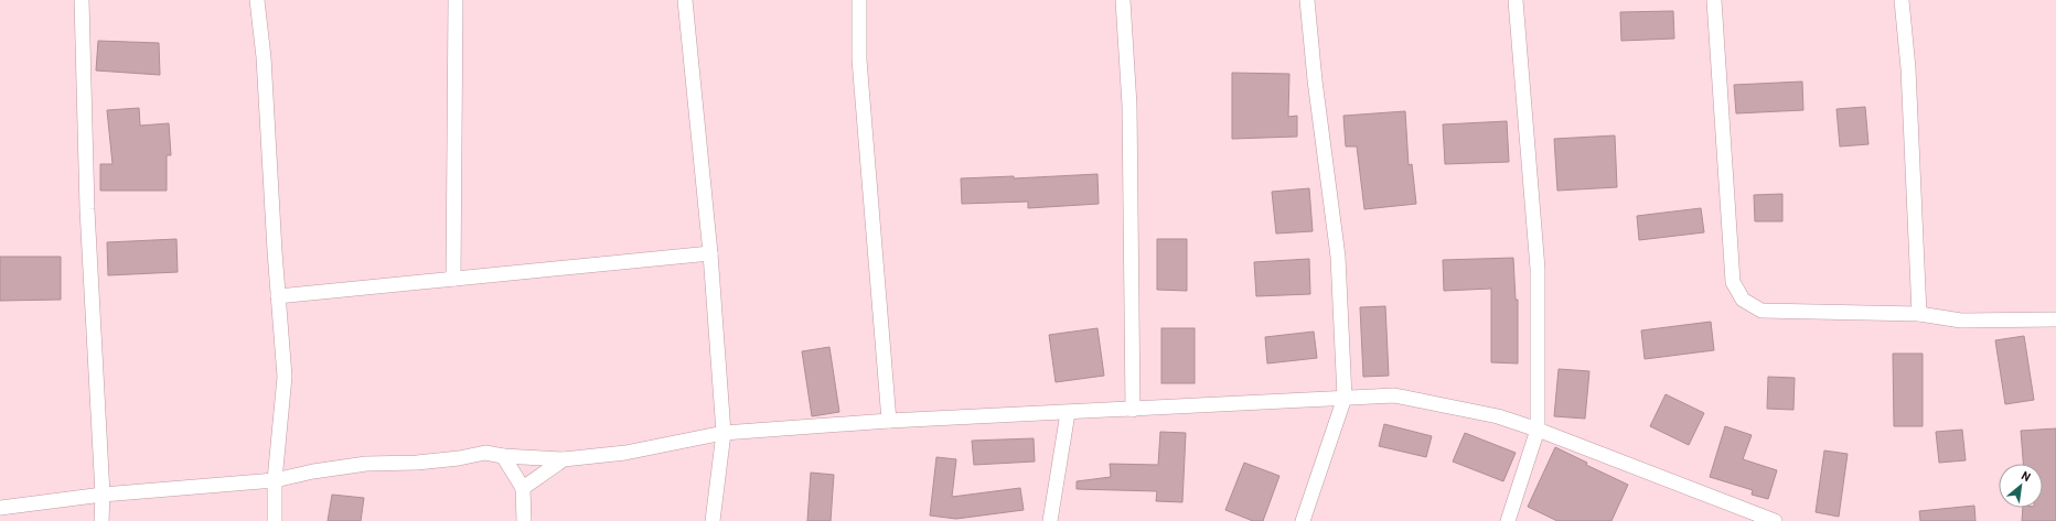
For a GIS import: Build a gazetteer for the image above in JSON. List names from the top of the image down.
{
  "north": "top right"
}
